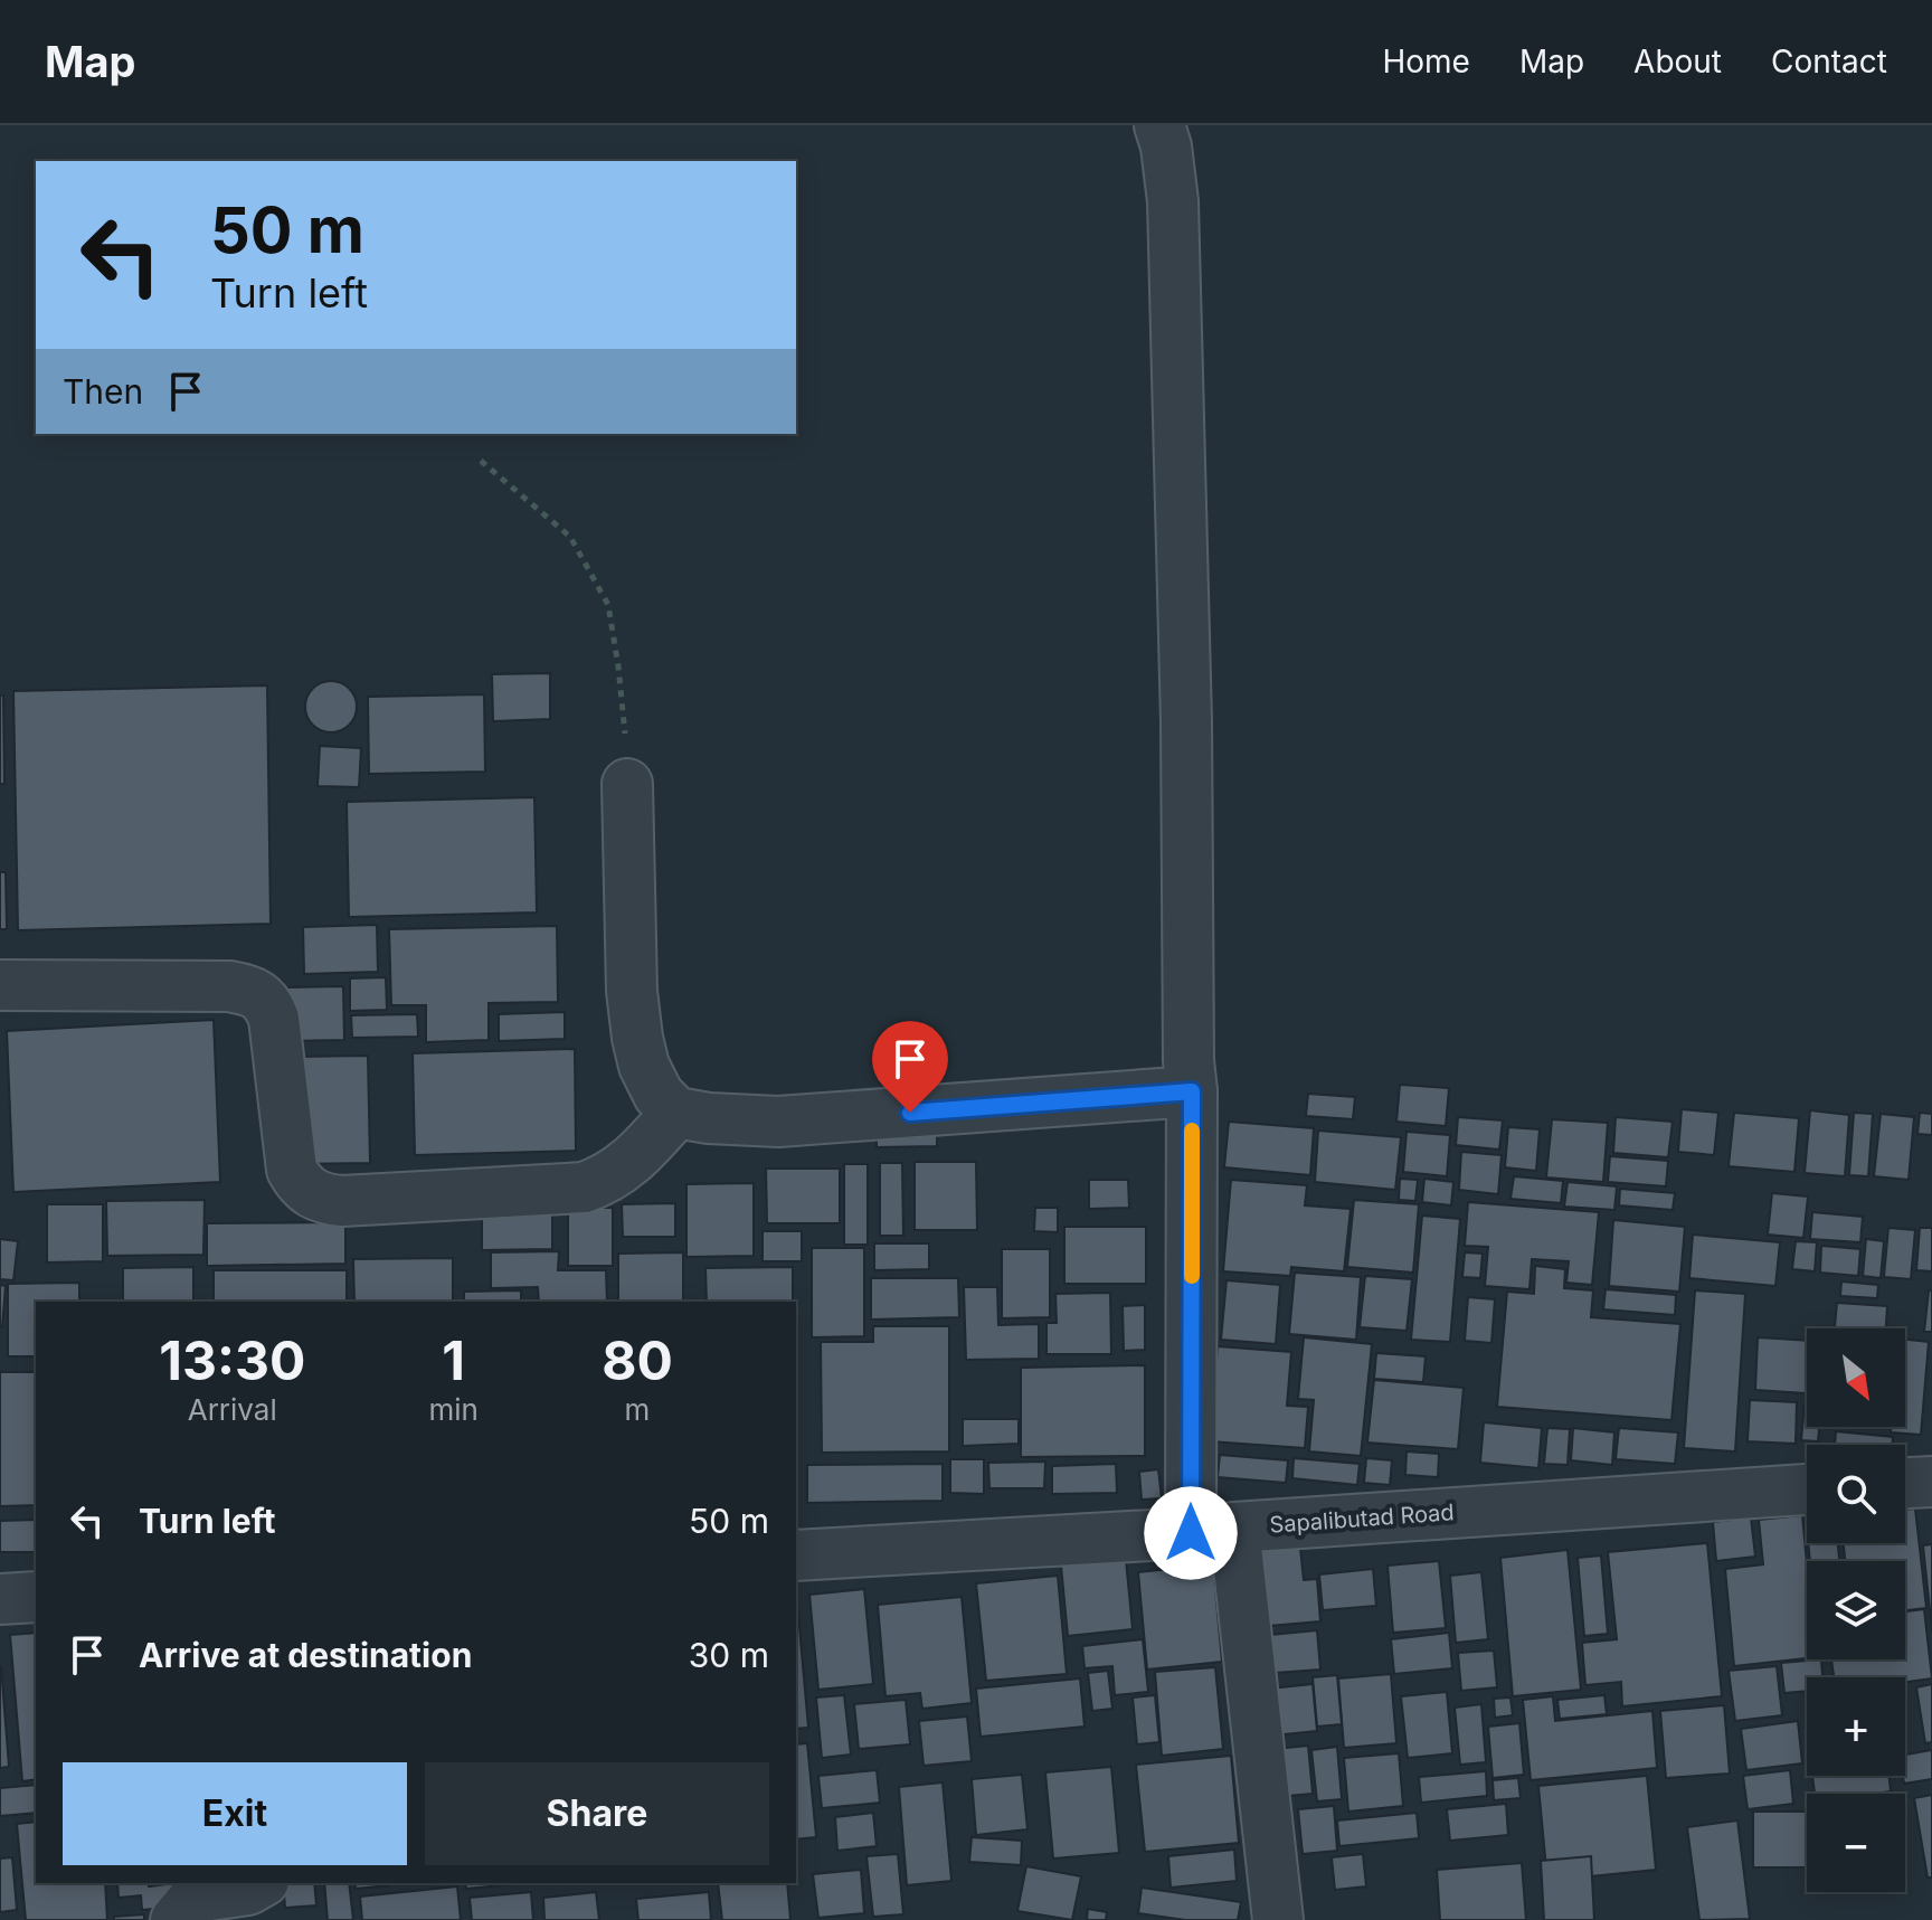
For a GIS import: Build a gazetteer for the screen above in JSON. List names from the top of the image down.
{
  "streets": {
    "street": ["Sapalibutad Road"]
  },
  "north": "bottom right",
  "page": {
    "header": "Map",
    "nav": [
      "Home",
      "Map",
      "About",
      "Contact"
    ],
    "turn": ["50 m", "Turn left"],
    "then": "Then",
    "eta": [
      "13:30",
      "Arrival",
      "1",
      "min",
      "80",
      "m"
    ],
    "map_buttons": ["+", "−"],
    "list": [
      {
        "name": "Turn left",
        "value": "50 m"
      },
      {
        "name": "Arrive at destination",
        "value": "30 m"
      }
    ],
    "buttons": ["Exit", "Share"]
  }
}
